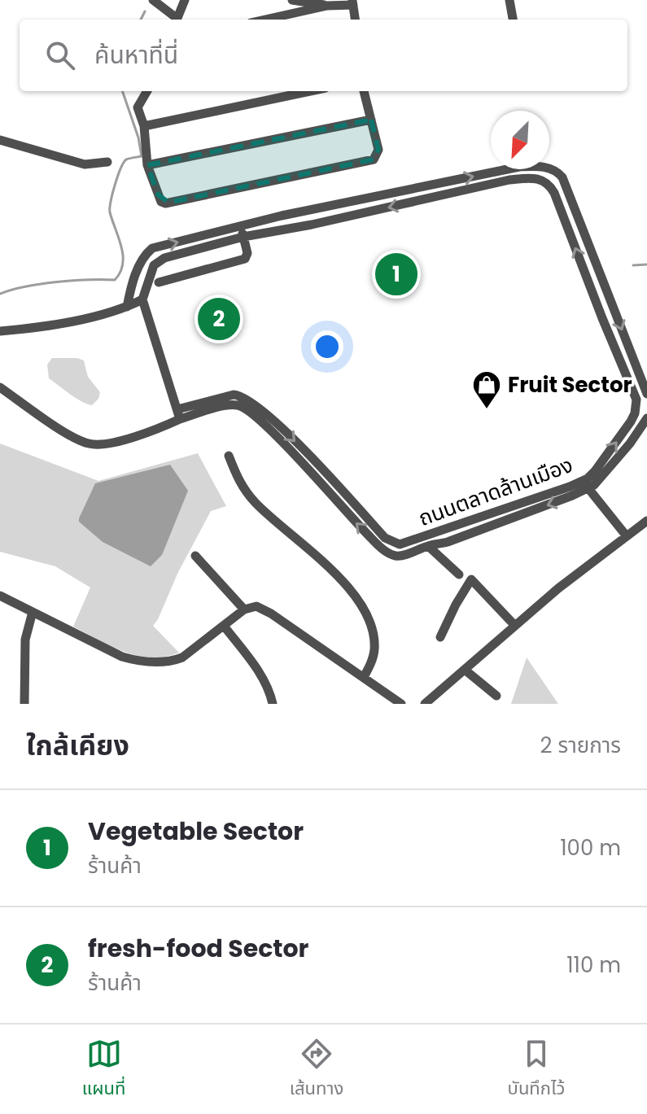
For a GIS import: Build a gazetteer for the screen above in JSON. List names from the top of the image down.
{
  "streets": {
    "street": ["ถนนตลาดล้านเมือง"]
  },
  "places": {
    "shop": ["Fruit Sector"]
  },
  "north": "bottom left",
  "page": {
    "search": "ค้นหาที่นี่",
    "pins": ["1", "2"],
    "heading": ["ใกล้เคียง", "2 รายการ"],
    "list": [
      {
        "mark": "1",
        "name": "Vegetable Sector",
        "note": "ร้านค้า",
        "value": "100 m"
      },
      {
        "mark": "2",
        "name": "fresh-food Sector",
        "note": "ร้านค้า",
        "value": "110 m"
      }
    ],
    "nav": ["แผนที่", "เส้นทาง", "บันทึกไว้"]
  }
}
